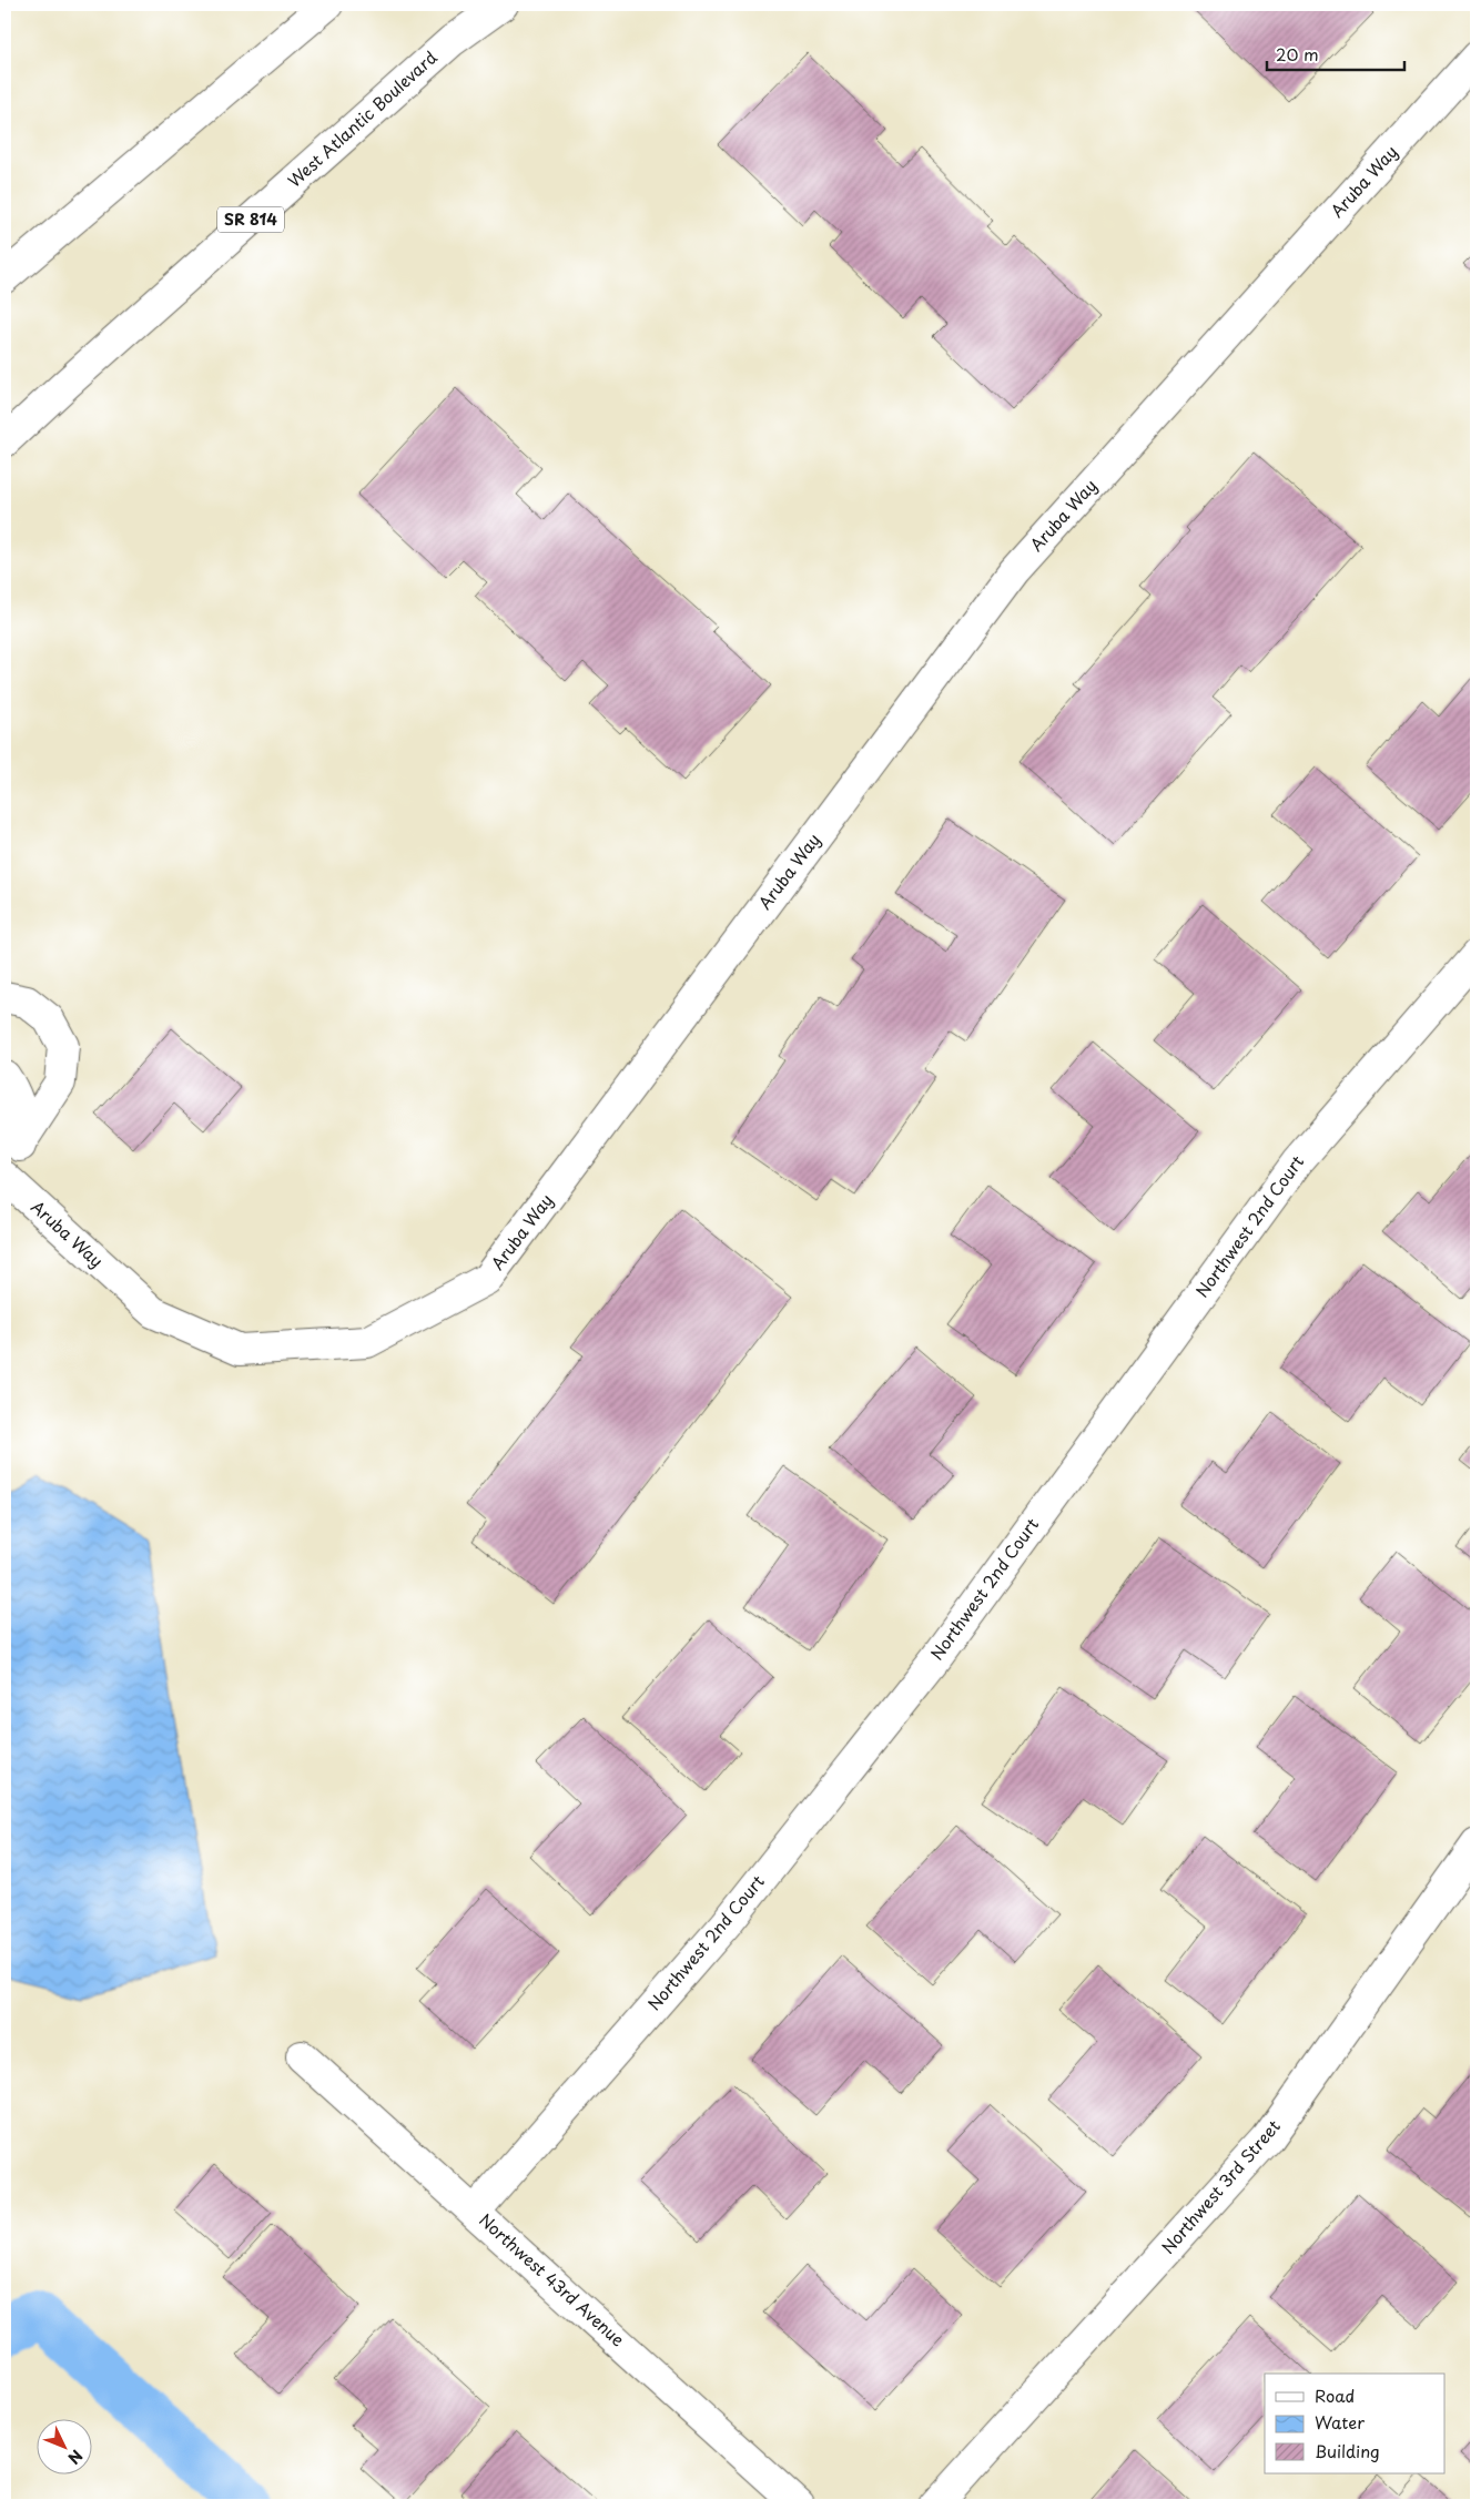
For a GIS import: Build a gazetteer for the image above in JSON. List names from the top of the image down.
{
  "streets": {
    "street": [
      "West Atlantic Boulevard",
      "Aruba Way",
      "SR 814",
      "Northwest 2nd Court",
      "Northwest 3rd Street",
      "Northwest 43rd Avenue"
    ]
  },
  "crossings": [
    ["Northwest 2nd Court", "Northwest 43rd Avenue"]
  ],
  "legend": ["Road", "Water", "Building"],
  "scale_bar": "20 m",
  "north": "bottom right"
}
